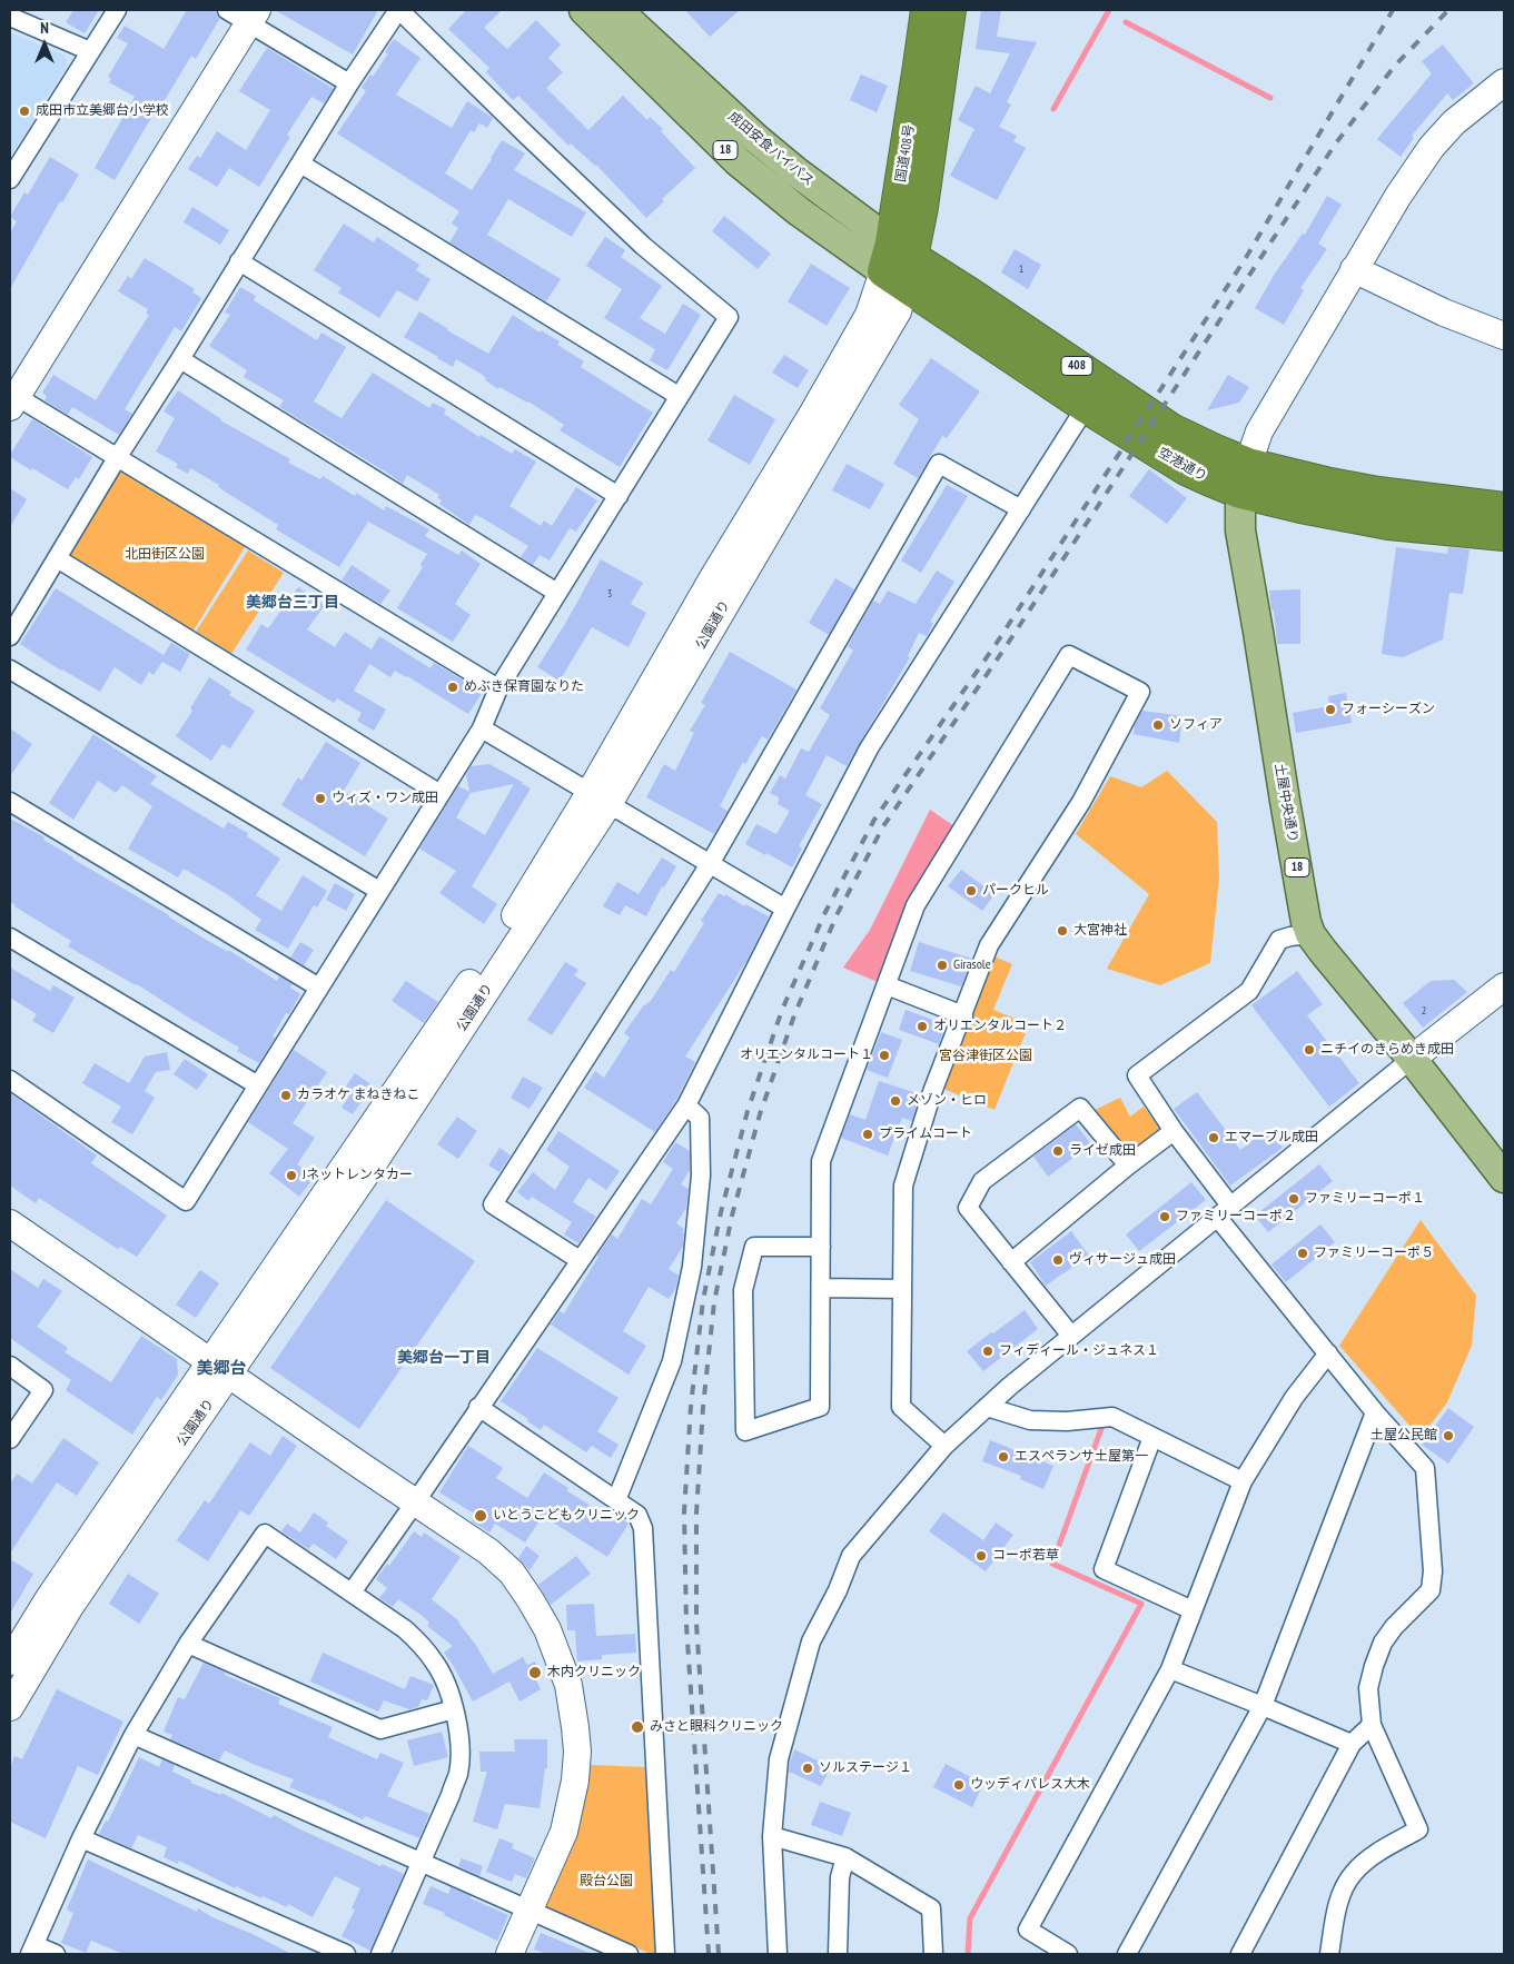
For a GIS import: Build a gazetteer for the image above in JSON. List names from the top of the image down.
{
  "streets": {
    "highway": ["国道408号", "408", "空港通り"],
    "main road": ["成田安食バイパス", "18", "土屋中央通り"],
    "street": ["公園通り"]
  },
  "crossings": [
    ["成田安食バイパス", "国道408号"],
    ["成田安食バイパス", "空港通り"],
    ["成田安食バイパス", "公園通り"],
    ["国道408号", "空港通り"],
    ["国道408号", "公園通り"],
    ["空港通り", "公園通り"],
    ["空港通り", "土屋中央通り"]
  ],
  "districts": ["美郷台三丁目", "美郷台一丁目", "美郷台"],
  "parks": ["北田街区公園", "宮谷津街区公園", "殿台公園"],
  "places": [
    "成田市立美郷台小学校",
    "めぶき保育園なりた",
    "フォーシーズン",
    "ソフィア",
    "ウィズ・ワン成田",
    "パークヒル",
    "大宮神社",
    "Girasole",
    "オリエンタルコート２",
    "ニチイのきらめき成田",
    "オリエンタルコート１",
    "カラオケ まねきねこ",
    "メゾン・ヒロ",
    "プライムコート",
    "エマーブル成田",
    "ライゼ成田",
    "Jネットレンタカー",
    "ファミリーコーポ１",
    "ファミリーコーポ２",
    "ファミリーコーポ５",
    "ヴィサージュ成田",
    "フィディール・ジュネス１",
    "土屋公民館",
    "エスペランサ土屋第一",
    "いとうこどもクリニック",
    "コーポ若草",
    "木内クリニック",
    "みさと眼科クリニック",
    "ソルステージ１",
    "ウッディパレス大木"
  ],
  "house_numbers": ["1", "3", "2"],
  "north": "top"
}
